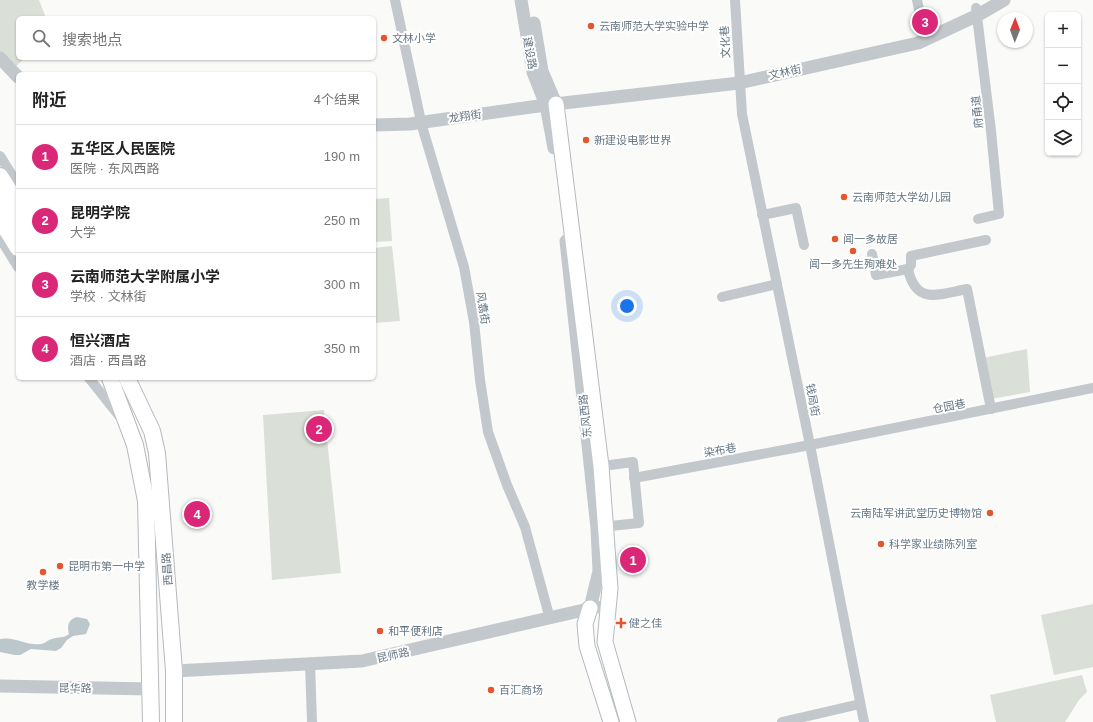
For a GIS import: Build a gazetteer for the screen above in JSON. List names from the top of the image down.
{
  "streets": {
    "main road": ["东风西路", "西昌路"],
    "street": [
      "文化巷",
      "建设路",
      "文林街",
      "府甬道",
      "龙翔街",
      "风翥街",
      "钱局街",
      "仓园巷",
      "染布巷",
      "昆师路",
      "昆华路"
    ]
  },
  "crossings": [
    ["文化巷", "文林街"],
    ["文化巷", "钱局街"],
    ["建设路", "文林街"],
    ["建设路", "龙翔街"],
    ["建设路", "东风西路"],
    ["文林街", "府甬道"],
    ["文林街", "龙翔街"],
    ["文林街", "钱局街"],
    ["文林街", "东风西路"],
    ["龙翔街", "风翥街"],
    ["龙翔街", "东风西路"],
    ["风翥街", "昆师路"],
    ["钱局街", "仓园巷"],
    ["钱局街", "染布巷"],
    ["仓园巷", "染布巷"],
    ["东风西路", "昆师路"],
    ["西昌路", "昆师路"],
    ["西昌路", "昆华路"]
  ],
  "places": {
    "other": [
      "云南师范大学实验中学",
      "文林小学",
      "新建设电影世界",
      "云南师范大学幼儿园",
      "闻一多故居",
      "闻一多先生殉难处",
      "云南陆军讲武堂历史博物馆",
      "科学家业绩陈列室",
      "昆明市第一中学",
      "教学楼",
      "和平便利店",
      "百汇商场"
    ],
    "health": ["健之佳"]
  },
  "north": "top",
  "page": {
    "pins": [
      "3",
      "2",
      "4",
      "1"
    ],
    "map_buttons": ["+", "−"],
    "search": "搜索地点",
    "heading": ["附近", "4个结果"],
    "list": [
      {
        "mark": "1",
        "name": "五华区人民医院",
        "note": "医院 · 东风西路",
        "value": "190 m"
      },
      {
        "mark": "2",
        "name": "昆明学院",
        "note": "大学",
        "value": "250 m"
      },
      {
        "mark": "3",
        "name": "云南师范大学附属小学",
        "note": "学校 · 文林街",
        "value": "300 m"
      },
      {
        "mark": "4",
        "name": "恒兴酒店",
        "note": "酒店 · 西昌路",
        "value": "350 m"
      }
    ]
  }
}
